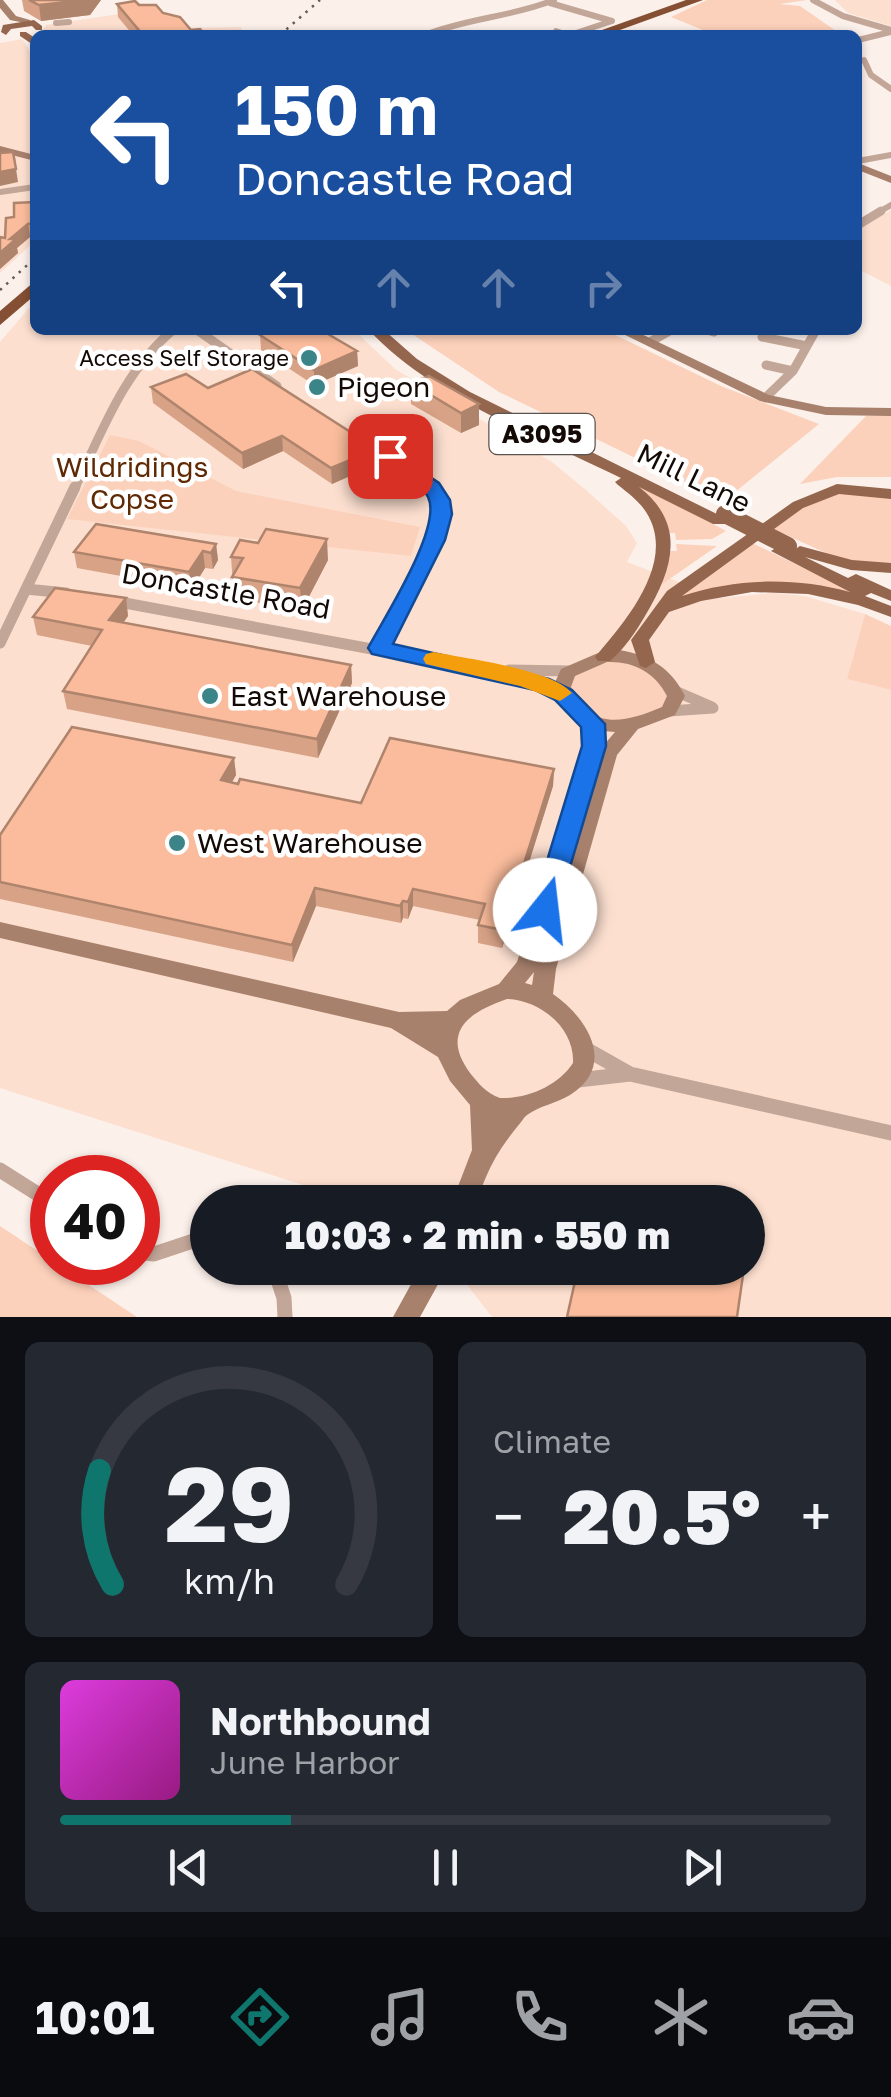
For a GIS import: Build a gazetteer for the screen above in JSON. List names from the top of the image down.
{
  "streets": {
    "main road": ["A3095", "Mill Lane"],
    "street": ["Doncastle Road"]
  },
  "crossings": [
    ["A3095", "Mill Lane"],
    ["A3095", "Doncastle Road"]
  ],
  "parks": ["Wildridings Copse"],
  "places": [
    "Access Self Storage",
    "Pigeon",
    "East Warehouse",
    "West Warehouse"
  ],
  "page": {
    "turn": ["150 m", "Doncastle Road"],
    "limit": "40",
    "trip": "10:03 · 2 min · 550 m",
    "tile": "Climate",
    "heat": ["−", "20.5°", "+"],
    "song": ["Northbound", "June Harbor"],
    "tabs": "10:01",
    "gauge": ["29", "km/h"]
  }
}
